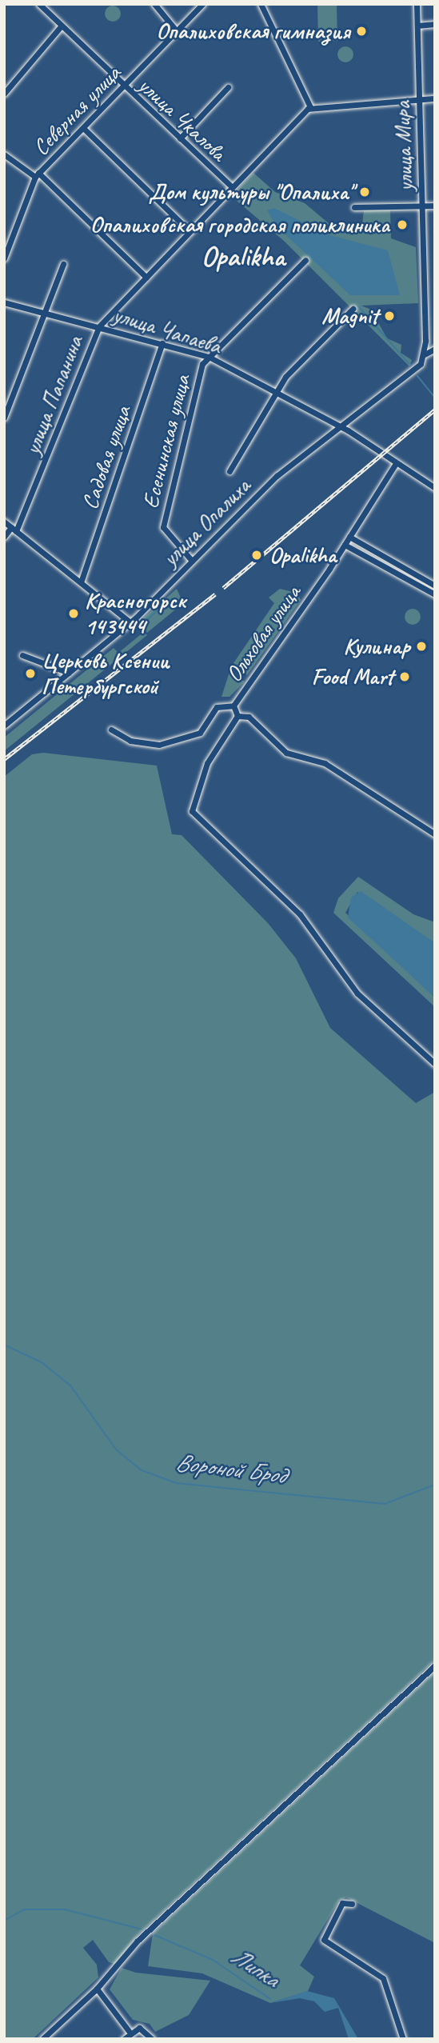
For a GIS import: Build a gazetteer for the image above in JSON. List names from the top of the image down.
{
  "streets": {
    "street": [
      "Северная улица",
      "улица Чкалова",
      "улица Мира",
      "улица Чапаева",
      "улица Папанина",
      "Есенинская улица",
      "Садовая улица",
      "улица Опалиха",
      "Ольховая улица"
    ]
  },
  "crossings": [
    ["Северная улица", "улица Чкалова"],
    ["улица Чкалова", "улица Папанина"],
    ["улица Мира", "улица Опалиха"],
    ["улица Чапаева", "улица Папанина"],
    ["улица Чапаева", "Есенинская улица"],
    ["улица Чапаева", "Садовая улица"],
    ["улица Чапаева", "улица Опалиха"],
    ["улица Чапаева", "Ольховая улица"],
    ["Есенинская улица", "улица Опалиха"]
  ],
  "districts": ["Opalikha"],
  "water": ["Вороной Брод", "Липка"],
  "places": [
    "Опалиховская гимназия",
    "Дом культуры \"Опалиха\"",
    "Опалиховская городская поликлиника",
    "Magnit",
    "Opalikha",
    "Красногорск 143444",
    "Кулинар",
    "Церковь Ксении Петербургской",
    "Food Mart"
  ]
}
